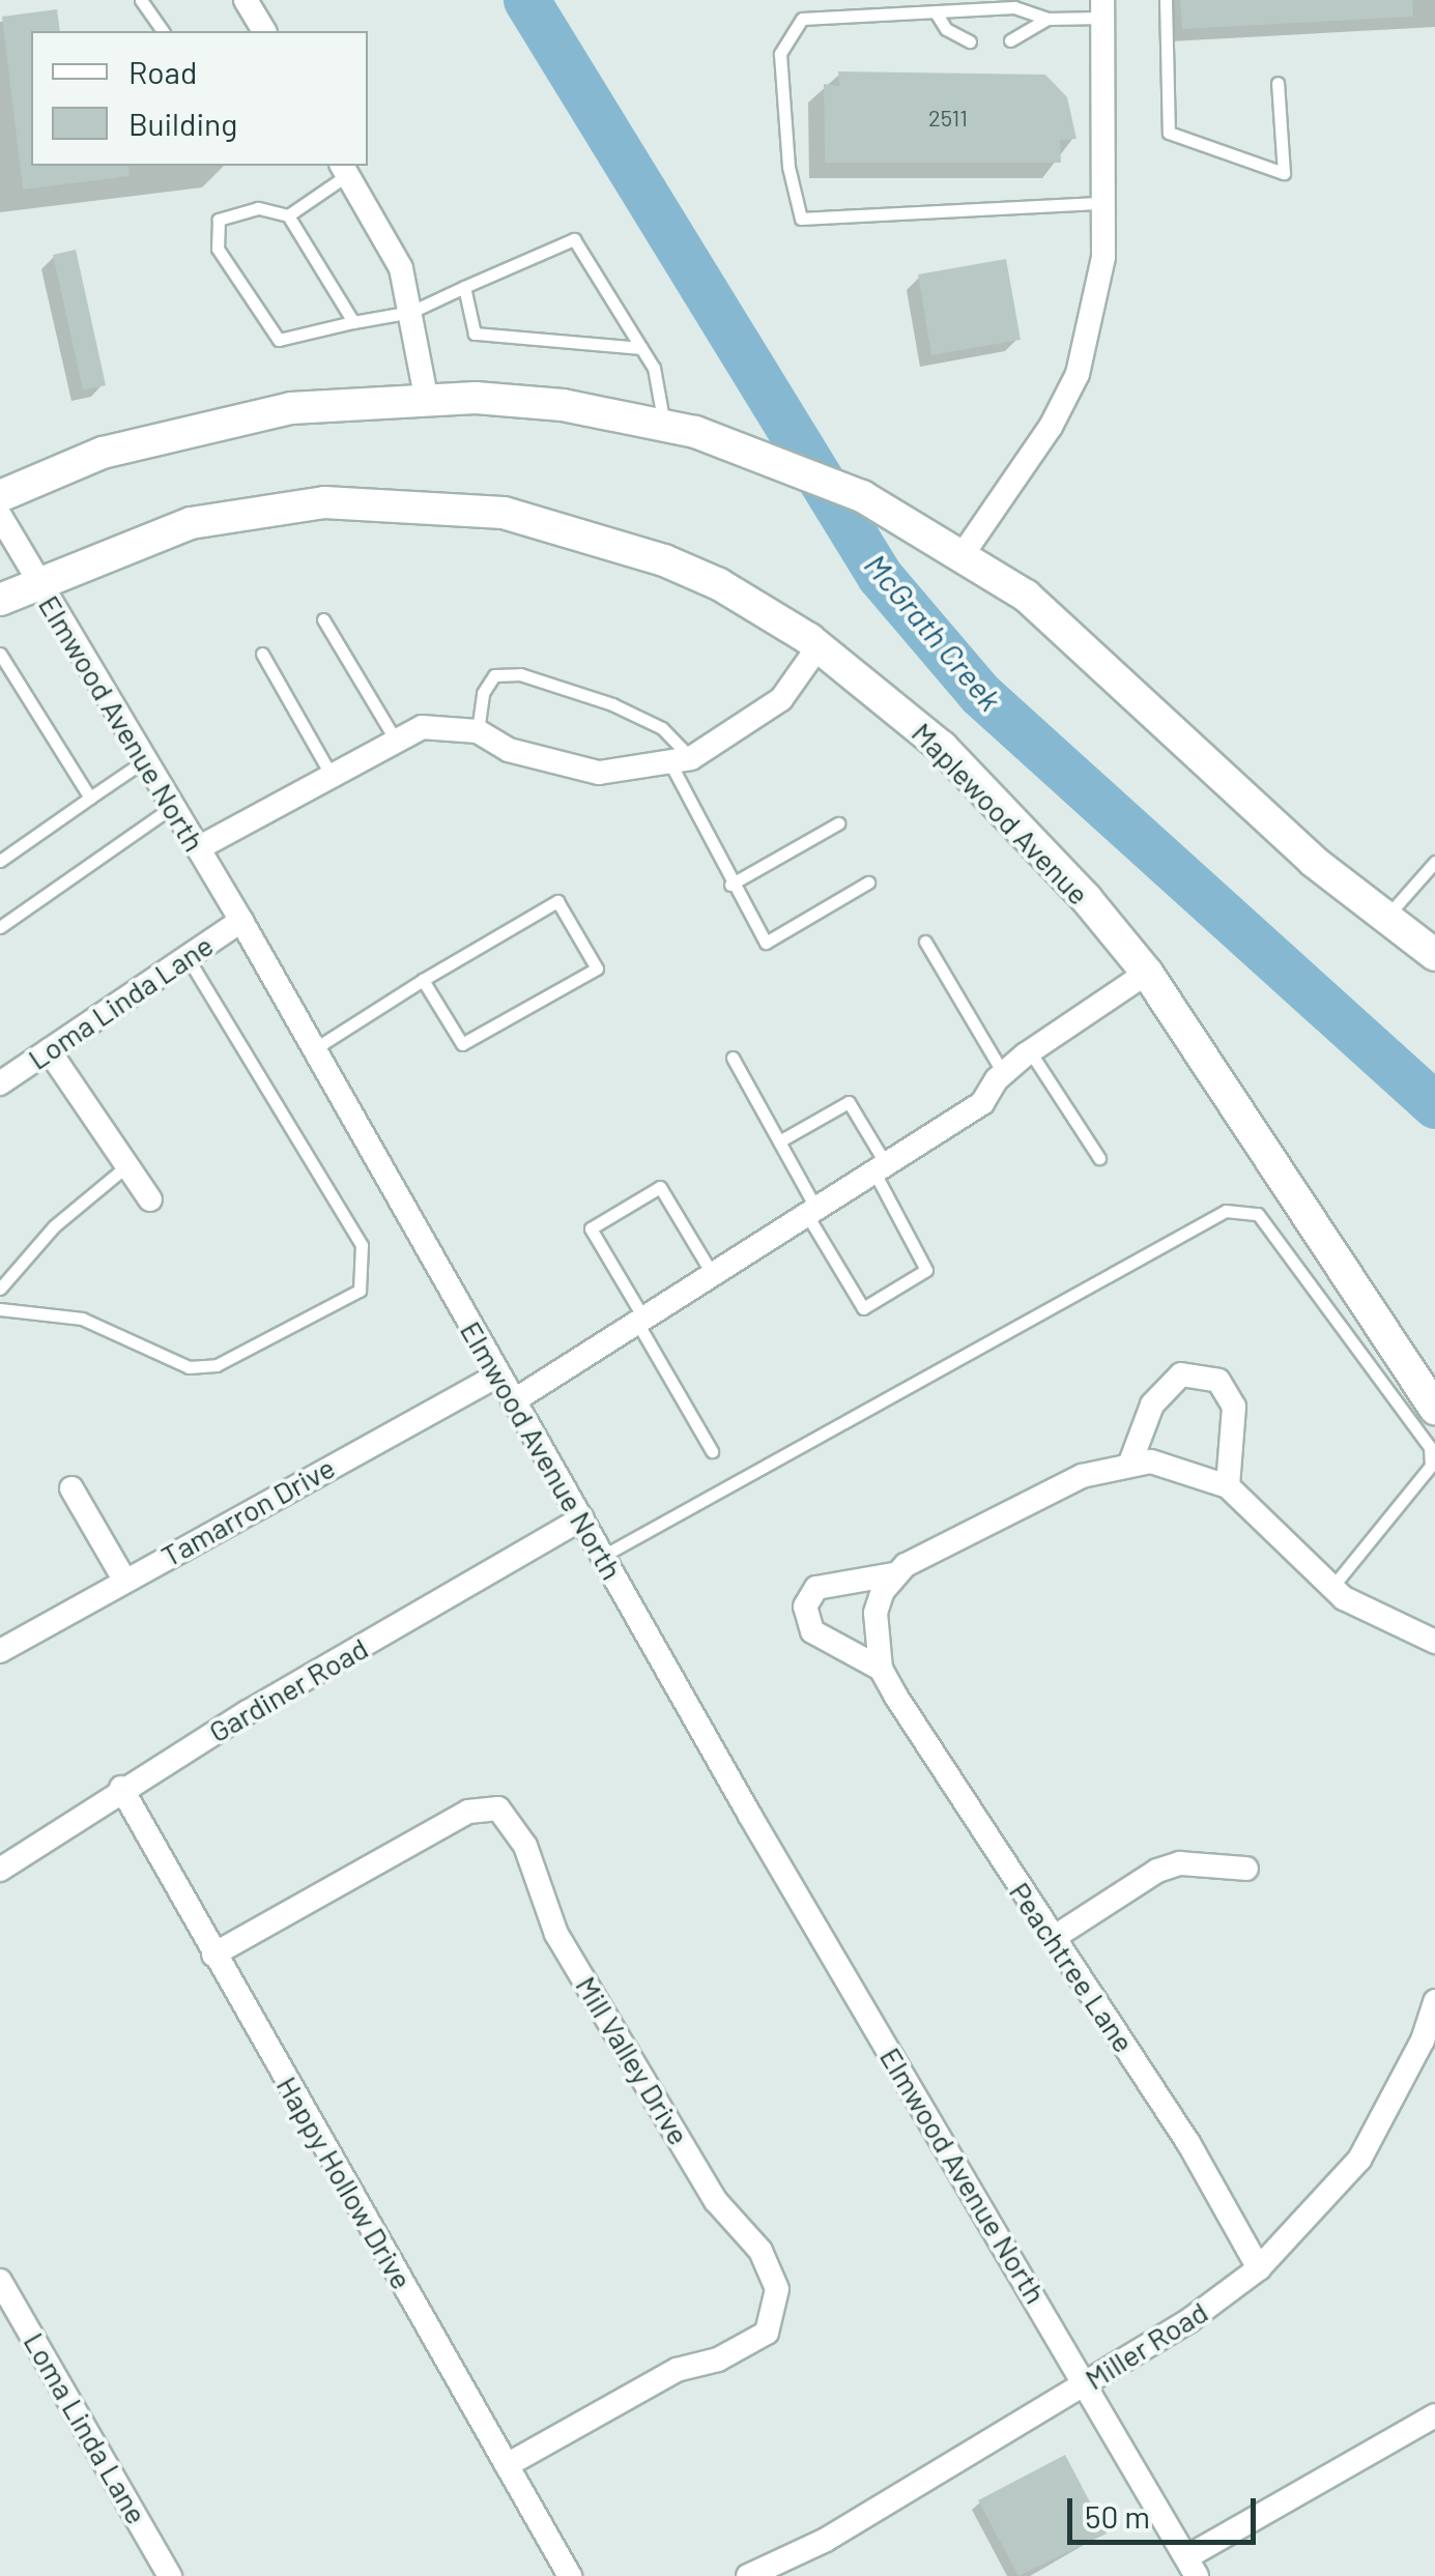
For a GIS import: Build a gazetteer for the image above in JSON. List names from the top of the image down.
{
  "streets": {
    "street": [
      "Elmwood Avenue North",
      "Maplewood Avenue",
      "Loma Linda Lane",
      "Tamarron Drive",
      "Gardiner Road",
      "Peachtree Lane",
      "Mill Valley Drive",
      "Happy Hollow Drive",
      "Miller Road"
    ]
  },
  "crossings": [
    ["Elmwood Avenue North", "Maplewood Avenue"],
    ["Elmwood Avenue North", "Loma Linda Lane"],
    ["Elmwood Avenue North", "Tamarron Drive"],
    ["Elmwood Avenue North", "Gardiner Road"],
    ["Elmwood Avenue North", "Miller Road"],
    ["Gardiner Road", "Happy Hollow Drive"],
    ["Peachtree Lane", "Miller Road"],
    ["Mill Valley Drive", "Happy Hollow Drive"]
  ],
  "water": ["McGrath Creek"],
  "house_numbers": ["2511"],
  "legend": ["Road", "Building"],
  "scale_bar": "50 m"
}
